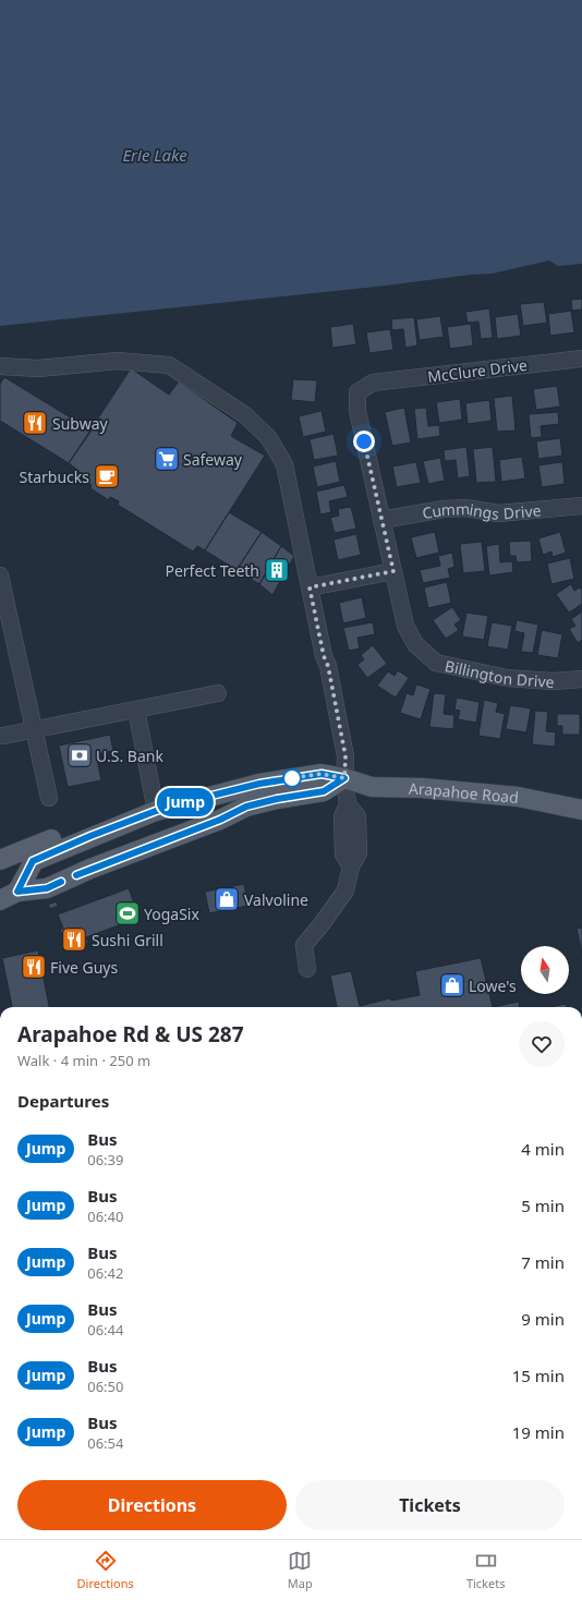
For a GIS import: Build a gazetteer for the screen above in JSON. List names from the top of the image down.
{
  "streets": {
    "main road": ["Arapahoe Road"],
    "street": ["McClure Drive", "Cummings Drive", "Billington Drive"]
  },
  "crossings": [
    ["McClure Drive", "Billington Drive"],
    ["Cummings Drive", "Billington Drive"]
  ],
  "water": ["Erie Lake"],
  "places": {
    "restaurant": ["Subway", "Sushi Grill", "Five Guys"],
    "supermarket": ["Safeway"],
    "cafe": ["Starbucks"],
    "building": ["Perfect Teeth"],
    "bank": ["U.S. Bank"],
    "shop": ["Valvoline", "Lowe's"],
    "sports": ["YogaSix"]
  },
  "lines": ["bus line Jump"],
  "north": "top",
  "page": {
    "on_map": "Jump",
    "heading": [
      ["Arapahoe Rd & US 287", "Walk · 4 min · 250 m"],
      "Departures"
    ],
    "list": [
      {
        "mark": "Jump",
        "name": "Bus",
        "note": "06:39",
        "value": "4 min"
      },
      {
        "mark": "Jump",
        "name": "Bus",
        "note": "06:40",
        "value": "5 min"
      },
      {
        "mark": "Jump",
        "name": "Bus",
        "note": "06:42",
        "value": "7 min"
      },
      {
        "mark": "Jump",
        "name": "Bus",
        "note": "06:44",
        "value": "9 min"
      },
      {
        "mark": "Jump",
        "name": "Bus",
        "note": "06:50",
        "value": "15 min"
      },
      {
        "mark": "Jump",
        "name": "Bus",
        "note": "06:54",
        "value": "19 min"
      }
    ],
    "buttons": ["Directions", "Tickets"],
    "tabs": ["Directions", "Map", "Tickets"]
  }
}
